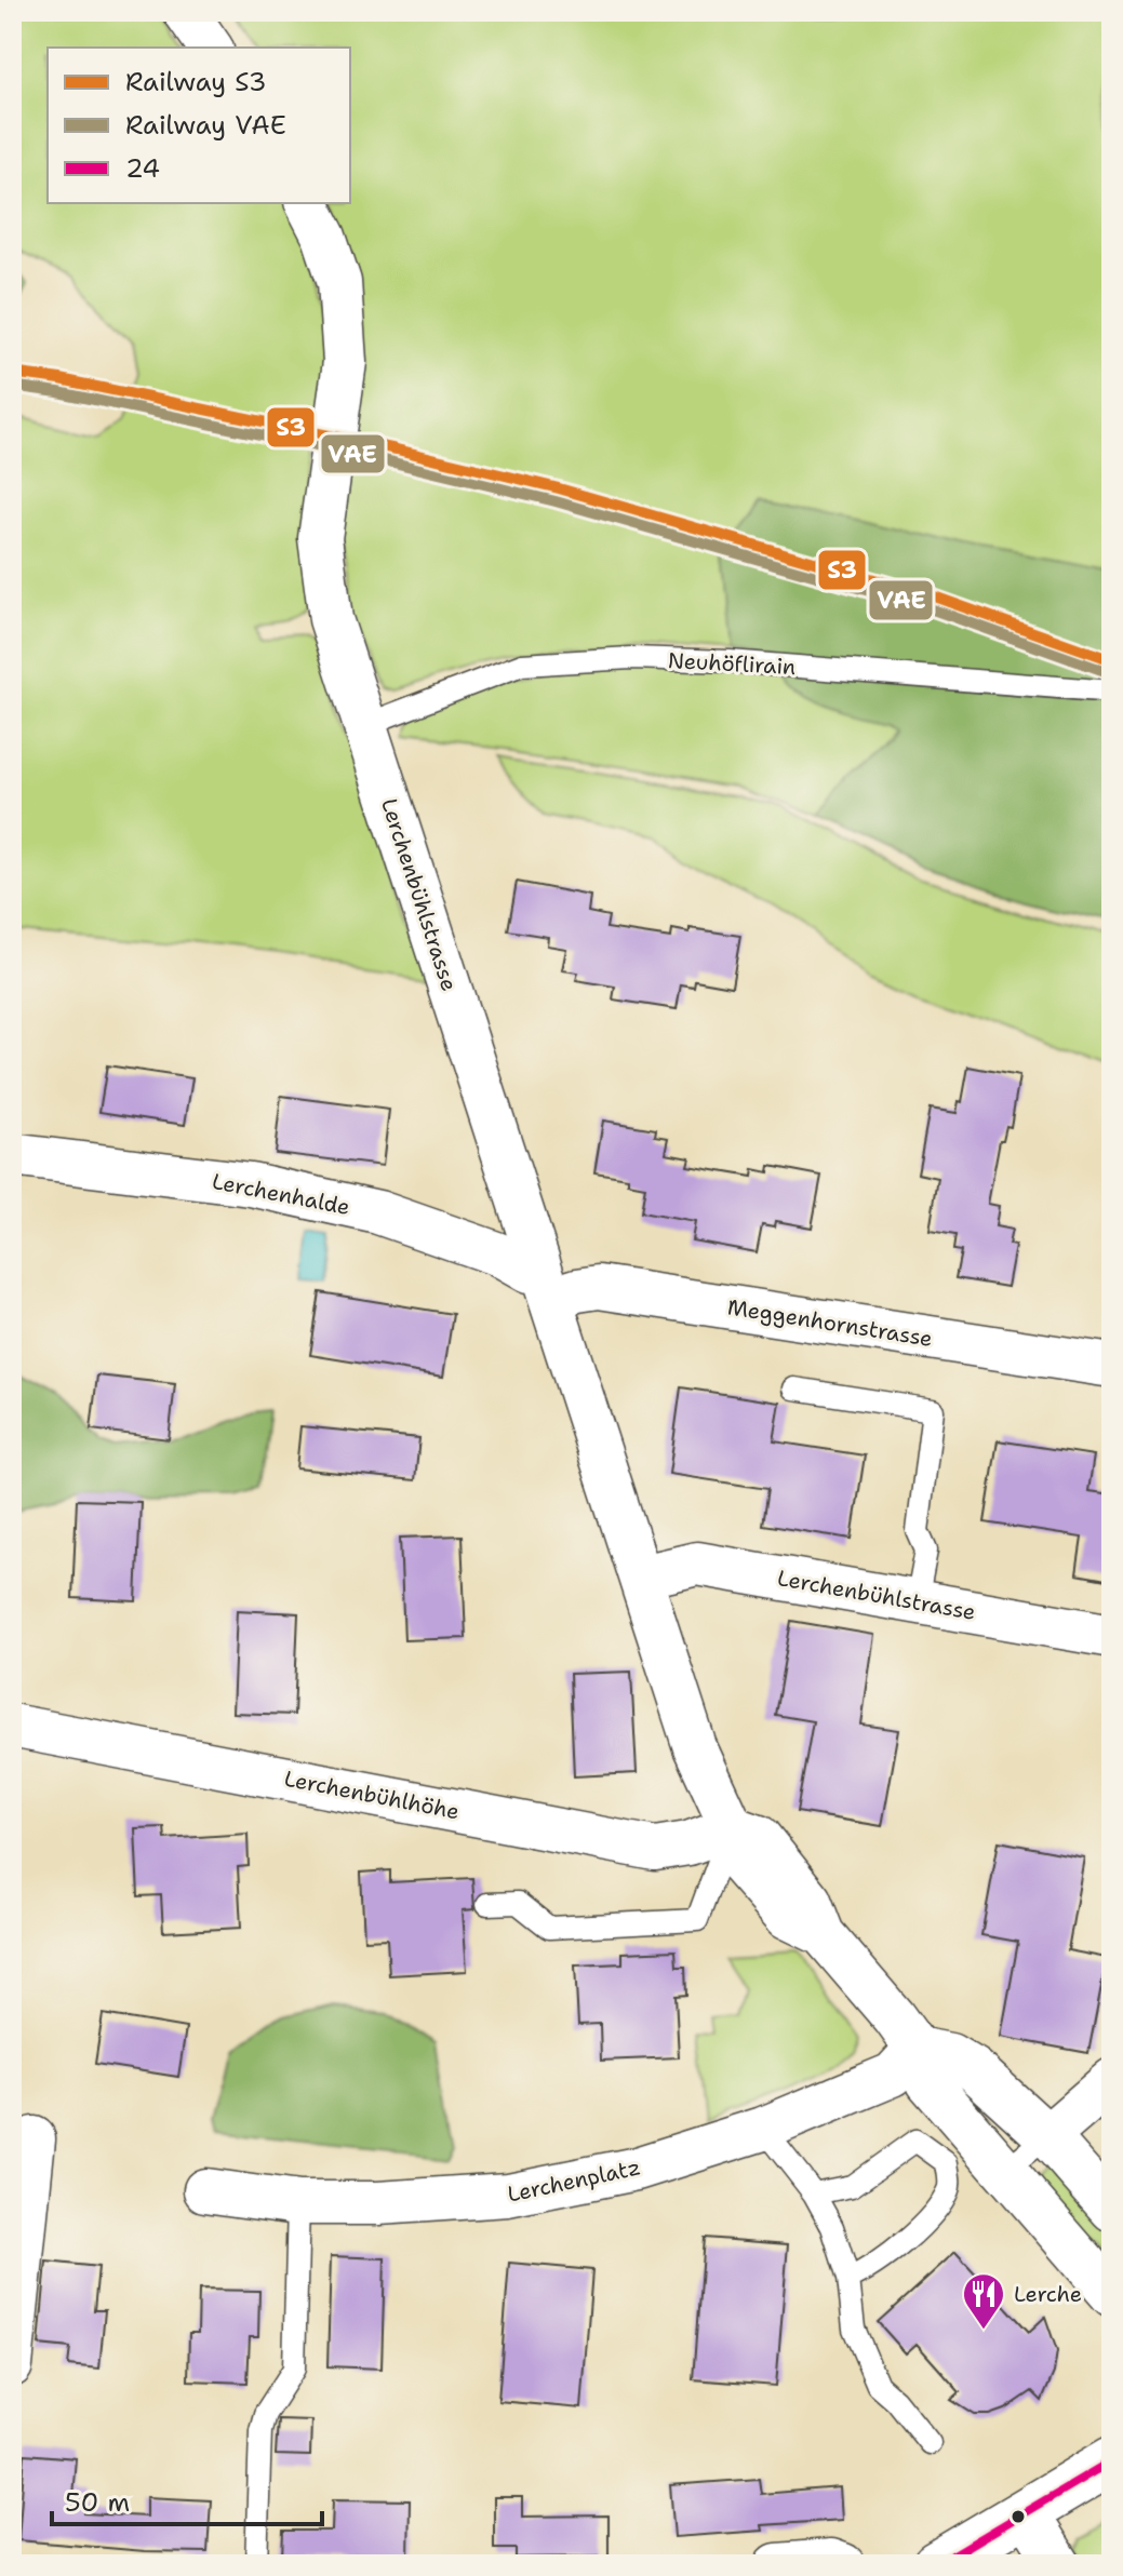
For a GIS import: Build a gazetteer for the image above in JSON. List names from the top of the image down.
{
  "streets": {
    "street": [
      "Lerchenbühlstrasse",
      "Lerchenhalde",
      "Meggenhornstrasse",
      "Lerchenbühlhöhe",
      "Lerchenplatz"
    ],
    "lane": ["Neuhöflirain"]
  },
  "crossings": [
    ["Neuhöflirain", "Lerchenbühlstrasse"],
    ["Lerchenbühlstrasse", "Lerchenhalde"],
    ["Lerchenbühlstrasse", "Meggenhornstrasse"],
    ["Lerchenbühlstrasse", "Lerchenbühlhöhe"],
    ["Lerchenhalde", "Meggenhornstrasse"]
  ],
  "places": {
    "restaurant": ["Lerche"]
  },
  "lines": ["rail line S3", "rail line VAE", "transit line 24"],
  "legend": ["Railway S3", "Railway VAE", "24"],
  "scale_bar": "50 m"
}
